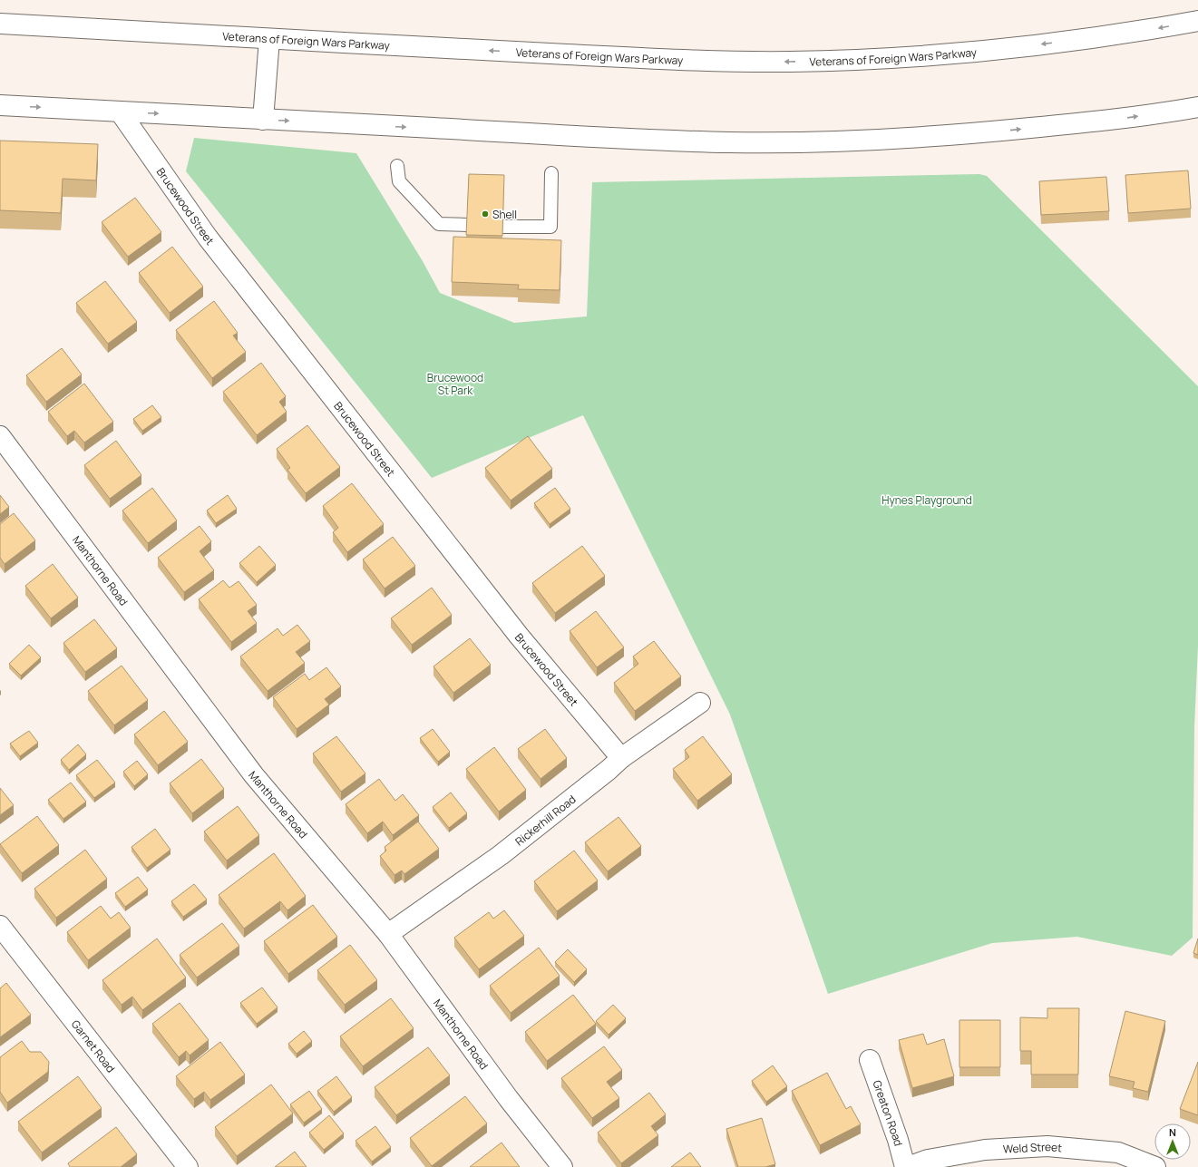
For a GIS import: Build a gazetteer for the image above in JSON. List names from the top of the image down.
{
  "streets": {
    "main road": [
      "Veterans of Foreign Wars Parkway",
      "Brucewood Street",
      "Manthorne Road",
      "Rickerhill Road",
      "Garnet Road",
      "Greaton Road",
      "Weld Street"
    ]
  },
  "crossings": [
    ["Brucewood Street", "Rickerhill Road"],
    ["Manthorne Road", "Rickerhill Road"]
  ],
  "parks": ["Brucewood St Park", "Hynes Playground"],
  "places": ["Shell"],
  "north": "top"
}
